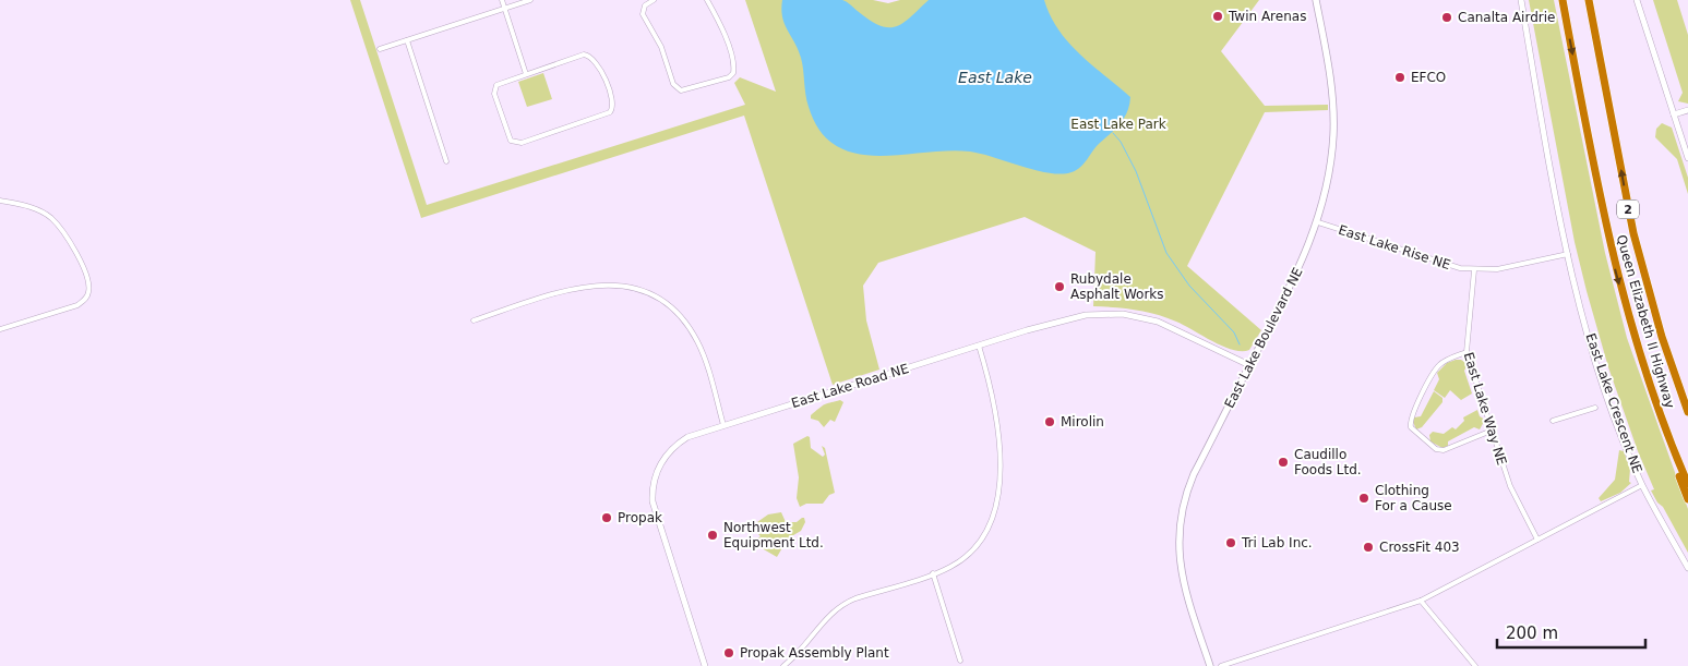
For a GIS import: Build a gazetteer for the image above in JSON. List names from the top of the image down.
{
  "streets": {
    "highway": ["2", "Queen Elizabeth II Highway"],
    "main road": ["East Lake Boulevard NE"],
    "street": [
      "East Lake Rise NE",
      "East Lake Road NE",
      "East Lake Crescent NE",
      "East Lake Way NE"
    ]
  },
  "crossings": [
    ["East Lake Rise NE", "East Lake Boulevard NE"],
    ["East Lake Rise NE", "East Lake Crescent NE"],
    ["East Lake Rise NE", "East Lake Way NE"],
    ["East Lake Boulevard NE", "East Lake Road NE"],
    ["East Lake Crescent NE", "East Lake Way NE"]
  ],
  "water": ["East Lake"],
  "parks": ["East Lake Park"],
  "places": [
    "Twin Arenas",
    "Canalta Airdrie",
    "EFCO",
    "Rubydale Asphalt Works",
    "Mirolin",
    "Caudillo Foods Ltd.",
    "Clothing For a Cause",
    "Propak",
    "Northwest Equipment Ltd.",
    "Tri Lab Inc.",
    "CrossFit 403",
    "Propak Assembly Plant"
  ],
  "scale_bar": "200 m"
}
